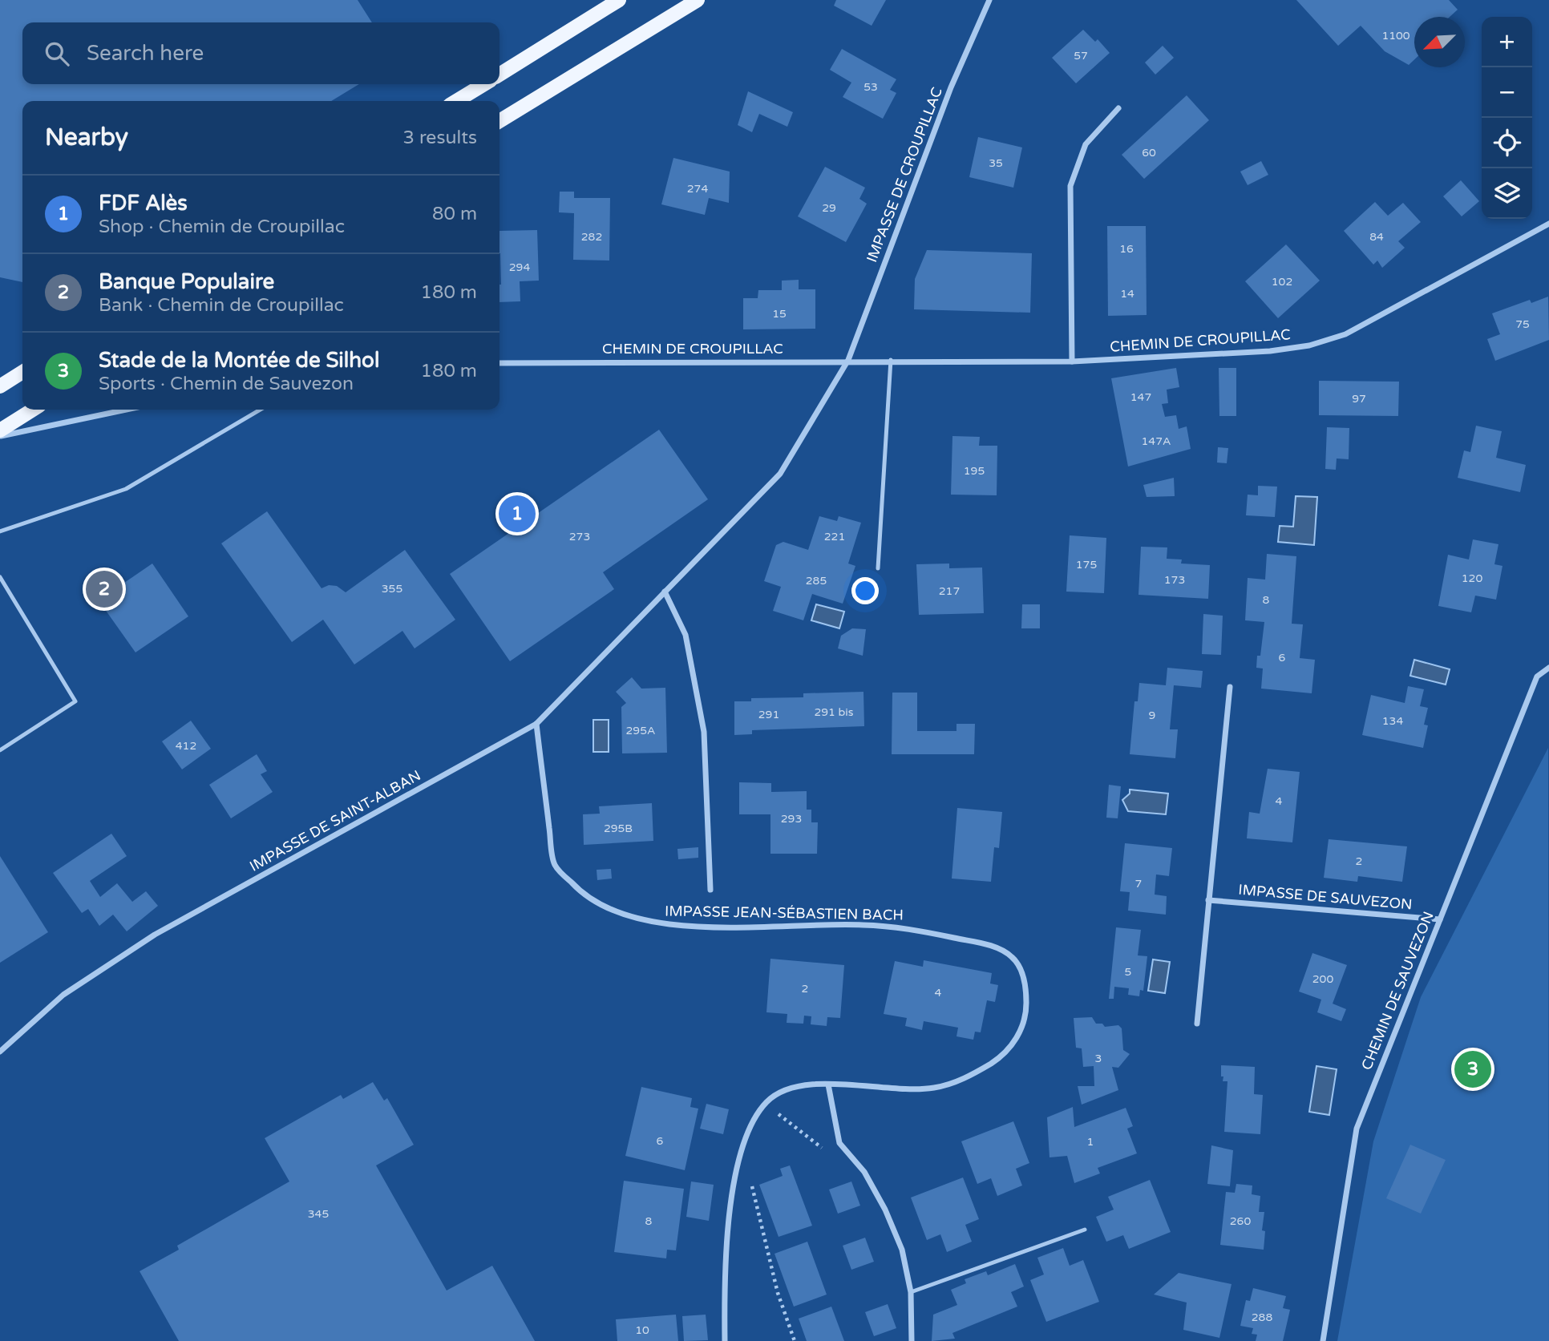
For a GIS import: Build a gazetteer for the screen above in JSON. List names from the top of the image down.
{
  "streets": {
    "street": [
      "IMPASSE DE CROUPILLAC",
      "CHEMIN DE CROUPILLAC",
      "IMPASSE DE SAINT-ALBAN",
      "IMPASSE DE SAUVEZON",
      "IMPASSE JEAN-SÉBASTIEN BACH",
      "CHEMIN DE SAUVEZON"
    ]
  },
  "crossings": [
    ["IMPASSE DE CROUPILLAC", "CHEMIN DE CROUPILLAC"],
    ["IMPASSE DE CROUPILLAC", "IMPASSE DE SAINT-ALBAN"],
    ["CHEMIN DE CROUPILLAC", "IMPASSE DE SAINT-ALBAN"],
    ["IMPASSE DE SAINT-ALBAN", "IMPASSE JEAN-SÉBASTIEN BACH"],
    ["IMPASSE DE SAUVEZON", "CHEMIN DE SAUVEZON"]
  ],
  "house_numbers": [
    "1100",
    "57",
    "53",
    "60",
    "35",
    "274",
    "29",
    "282",
    "84",
    "16",
    "294",
    "102",
    "14",
    "15",
    "75",
    "147",
    "97",
    "147A",
    "195",
    "273",
    "221",
    "175",
    "120",
    "173",
    "285",
    "355",
    "217",
    "8",
    "6",
    "291 bis",
    "291",
    "9",
    "134",
    "295A",
    "412",
    "4",
    "293",
    "295B",
    "2",
    "7",
    "5",
    "200",
    "2",
    "4",
    "3",
    "6",
    "1",
    "345",
    "8",
    "260",
    "288",
    "10"
  ],
  "north": "bottom left",
  "page": {
    "map_buttons": ["+", "−"],
    "search": "Search here",
    "heading": ["Nearby", "3 results"],
    "list": [
      {
        "mark": "1",
        "name": "FDF Alès",
        "note": "Shop · Chemin de Croupillac",
        "value": "80 m"
      },
      {
        "mark": "2",
        "name": "Banque Populaire",
        "note": "Bank · Chemin de Croupillac",
        "value": "180 m"
      },
      {
        "mark": "3",
        "name": "Stade de la Montée de Silhol",
        "note": "Sports · Chemin de Sauvezon",
        "value": "180 m"
      }
    ],
    "pins": ["1", "2", "3"]
  }
}
